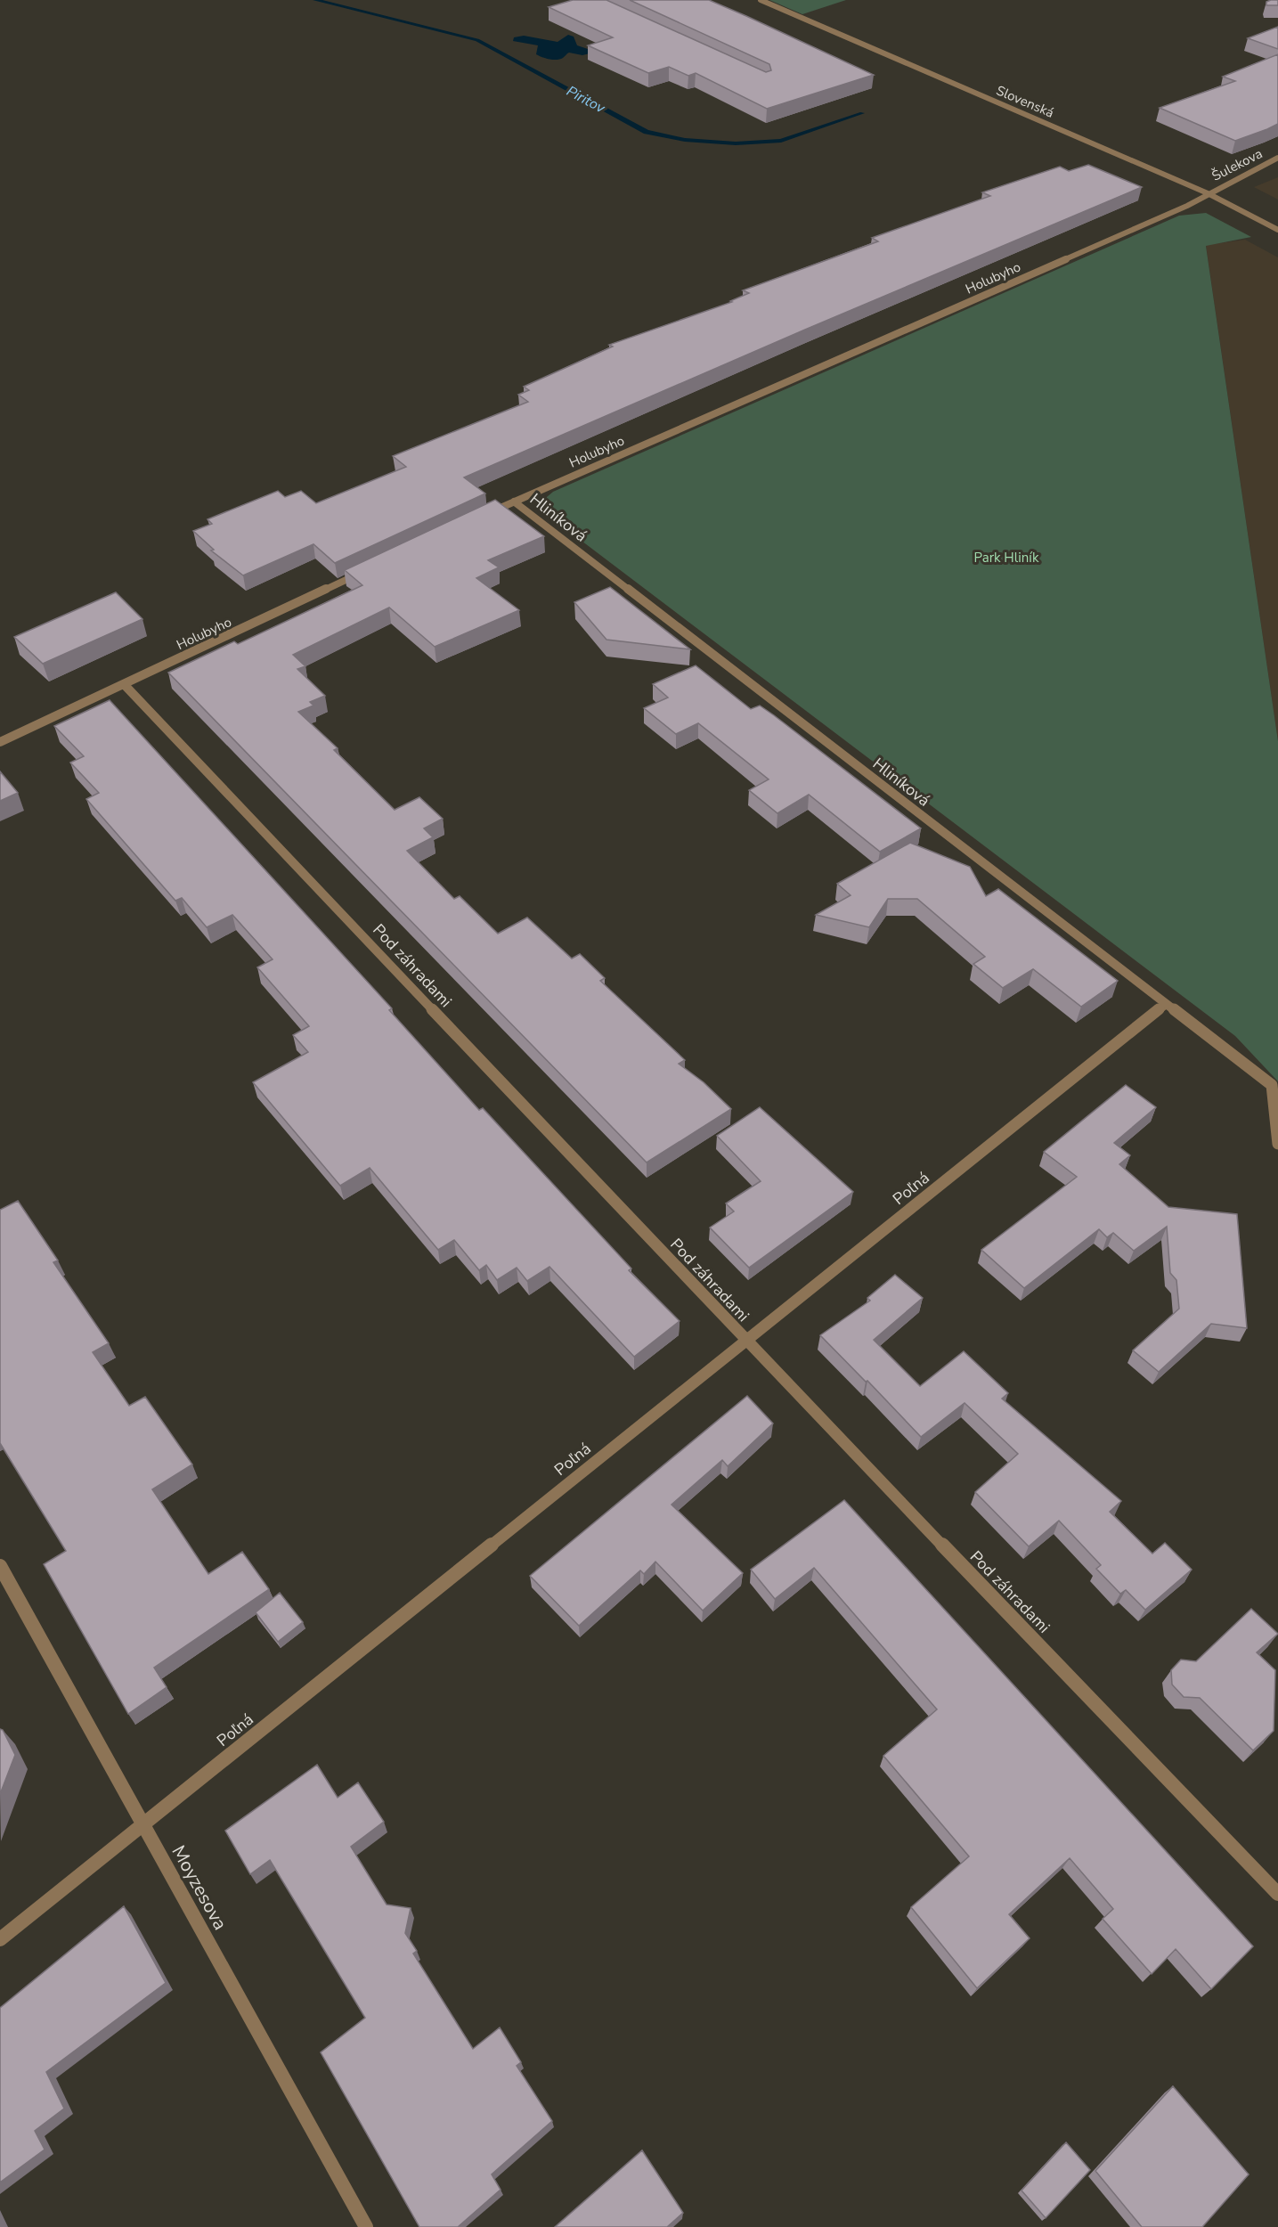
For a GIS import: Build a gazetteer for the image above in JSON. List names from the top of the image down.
{
  "streets": {
    "street": [
      "Slovenská",
      "Šulekova",
      "Holubyho",
      "Hliníková",
      "Pod záhradami",
      "Poľná",
      "Moyzesova"
    ]
  },
  "crossings": [
    ["Slovenská", "Šulekova"],
    ["Slovenská", "Holubyho"],
    ["Šulekova", "Holubyho"],
    ["Holubyho", "Hliníková"],
    ["Holubyho", "Pod záhradami"],
    ["Hliníková", "Poľná"],
    ["Pod záhradami", "Poľná"],
    ["Poľná", "Moyzesova"]
  ],
  "water": ["Piritov"],
  "parks": ["Park Hliník"]
}
